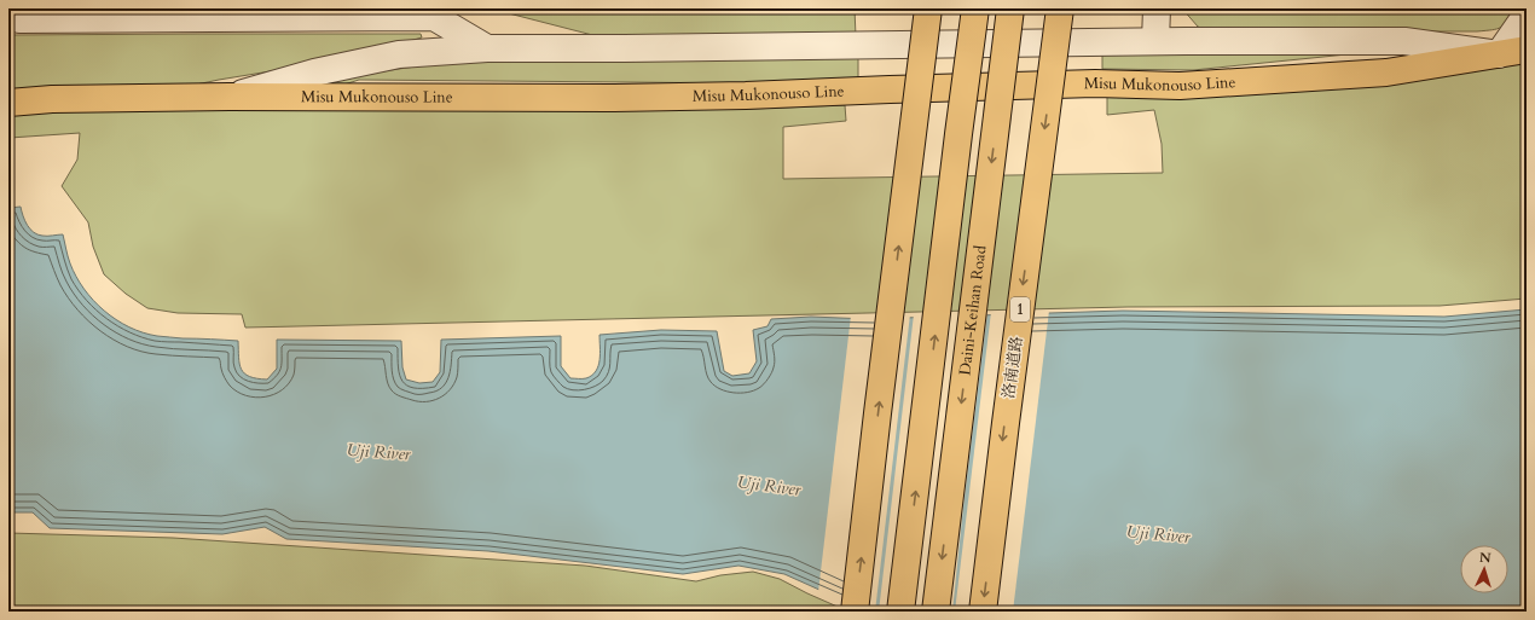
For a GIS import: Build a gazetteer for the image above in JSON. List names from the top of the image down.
{
  "streets": {
    "main road": [
      "Misu Mukonouso Line",
      "Daini-Keihan Road",
      "1",
      "洛南道路"
    ]
  },
  "water": ["Uji River"],
  "north": "top"
}
